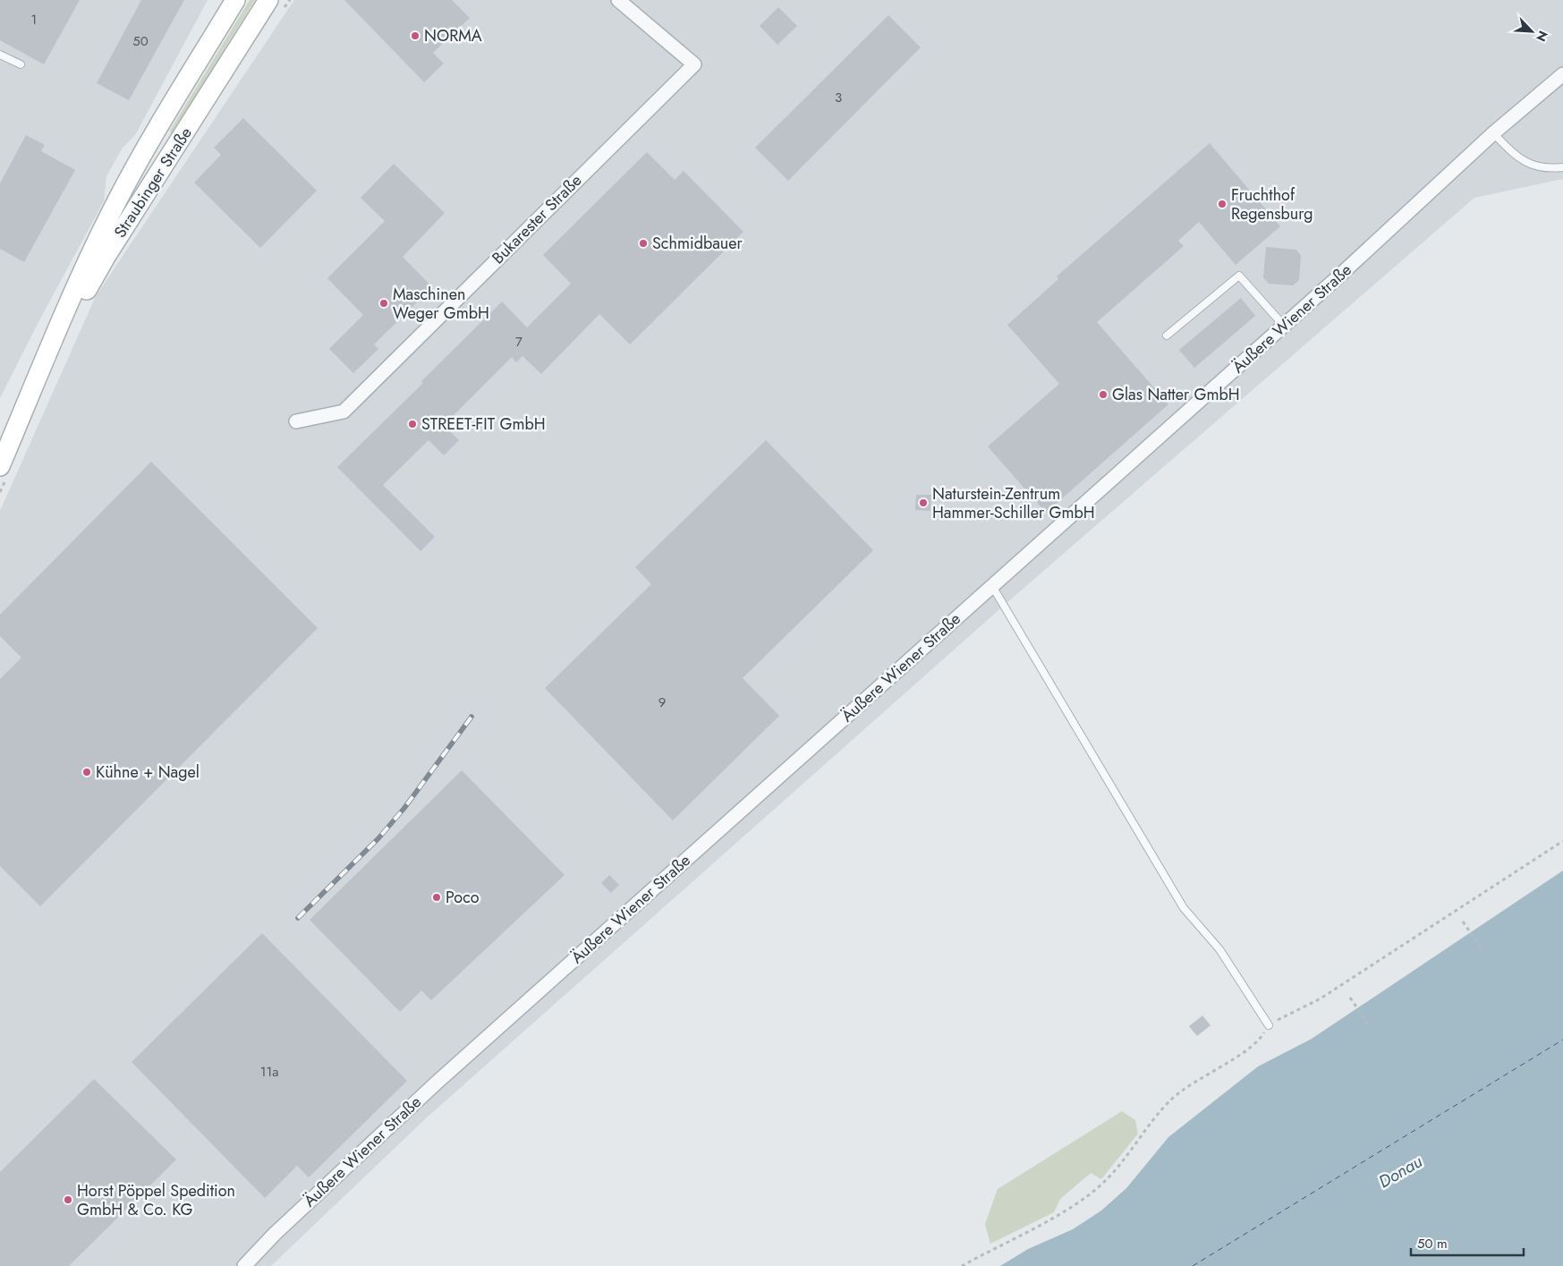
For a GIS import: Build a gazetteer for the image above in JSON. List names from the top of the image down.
{
  "streets": {
    "main road": ["Straubinger Straße"],
    "street": ["Bukarester Straße", "Äußere Wiener Straße"]
  },
  "water": ["Donau"],
  "places": [
    "NORMA",
    "Fruchthof Regensburg",
    "Schmidbauer",
    "Maschinen Weger GmbH",
    "Glas Natter GmbH",
    "STREET-FIT GmbH",
    "Naturstein-Zentrum Hammer-Schiller GmbH",
    "Kühne + Nagel",
    "Poco",
    "Horst Pöppel Spedition GmbH & Co. KG"
  ],
  "house_numbers": [
    "1",
    "50",
    "3",
    "7",
    "9",
    "11a"
  ],
  "scale_bar": "50 m",
  "north": "bottom right"
}
